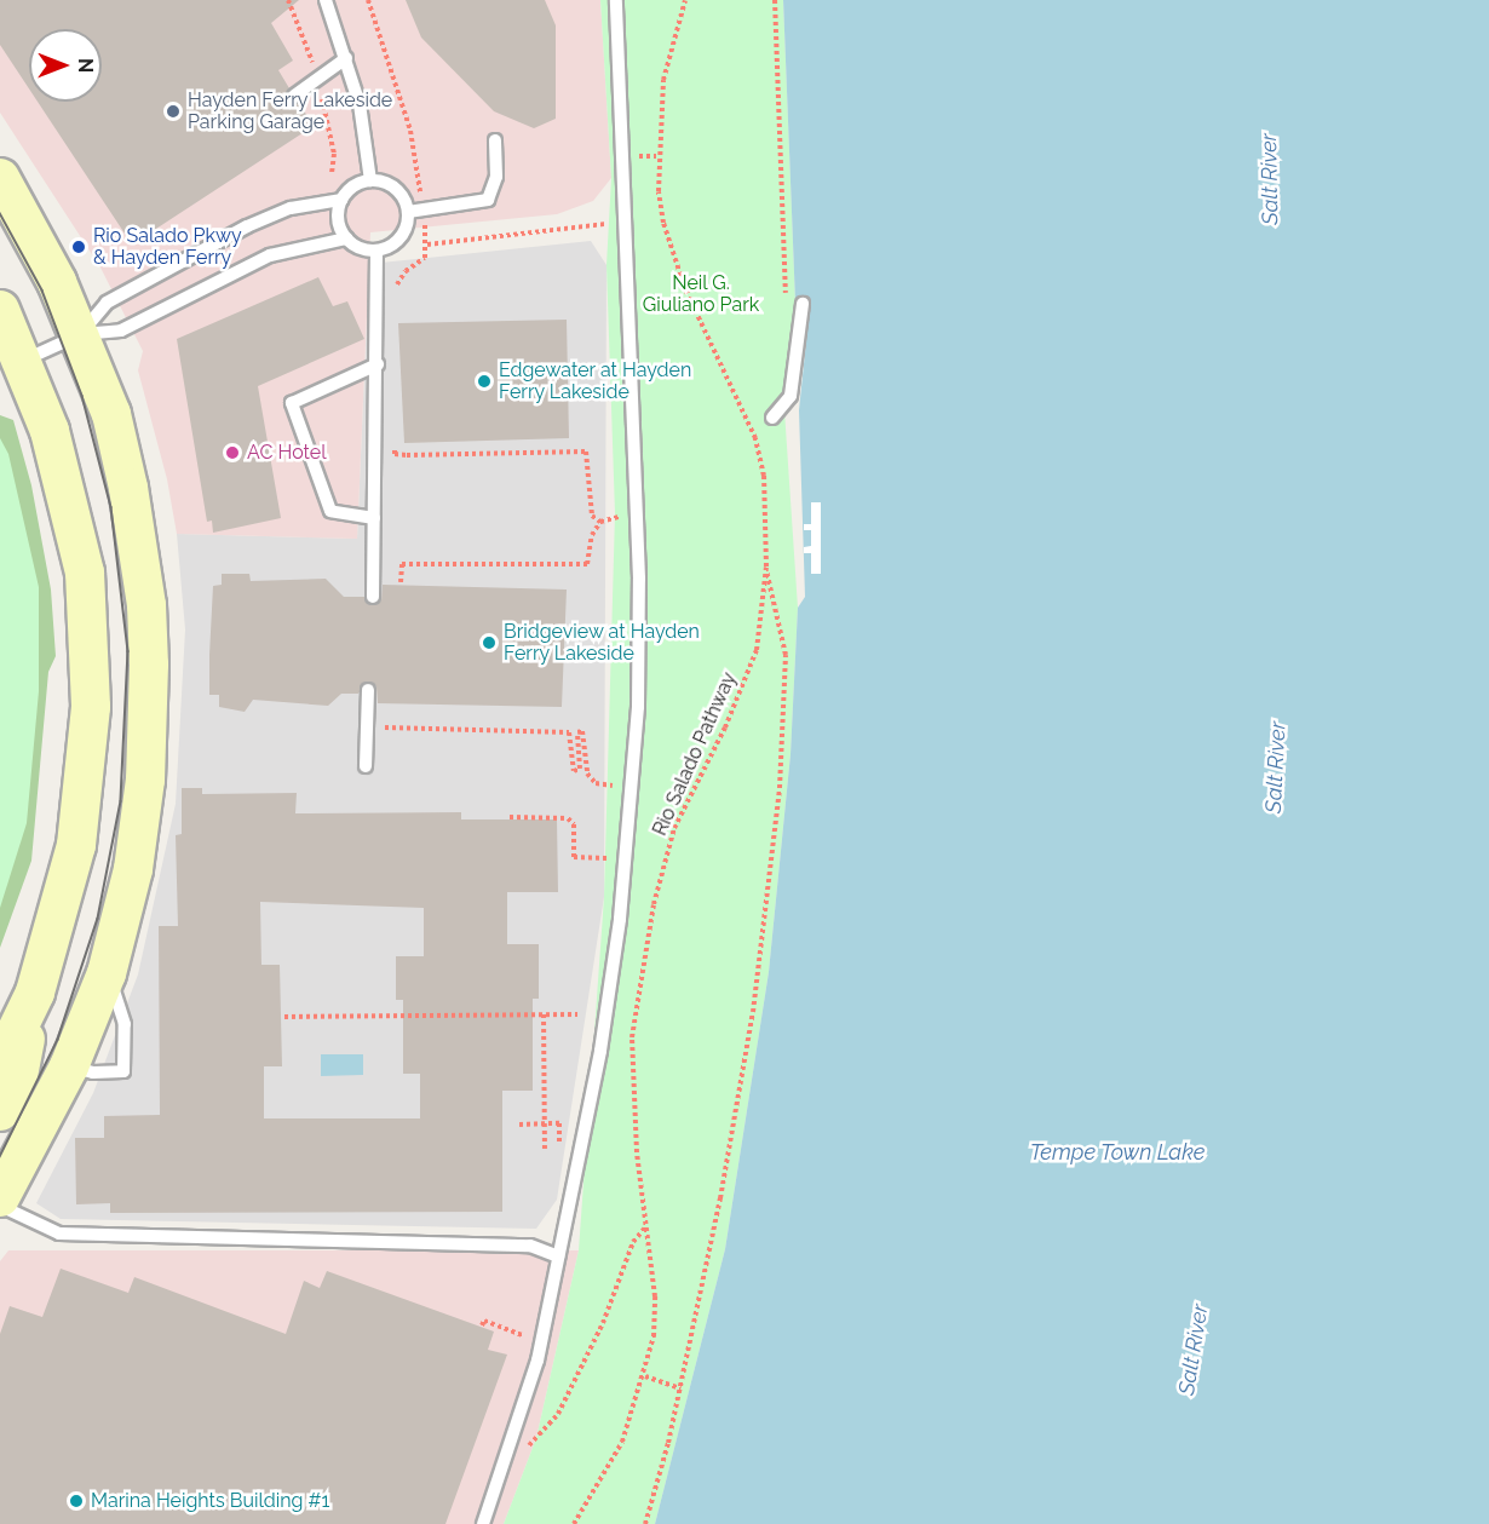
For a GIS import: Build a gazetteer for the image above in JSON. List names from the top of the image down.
{
  "streets": {
    "path": ["Rio Salado Pathway"]
  },
  "water": ["Salt River", "Tempe Town Lake"],
  "parks": ["Neil G. Giuliano Park"],
  "places": [
    "Hayden Ferry Lakeside Parking Garage",
    "Rio Salado Pkwy & Hayden Ferry",
    "Edgewater at Hayden Ferry Lakeside",
    "AC Hotel",
    "Bridgeview at Hayden Ferry Lakeside",
    "Marina Heights Building #1"
  ],
  "north": "right"
}
